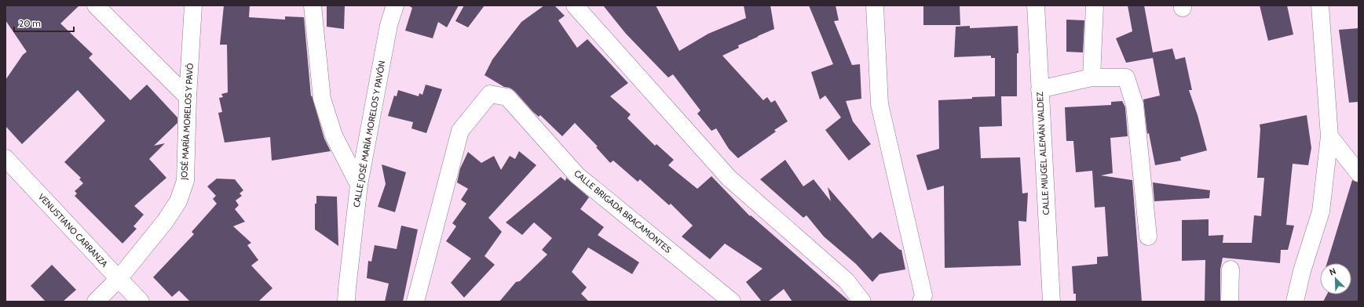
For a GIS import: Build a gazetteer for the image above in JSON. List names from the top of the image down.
{
  "streets": {
    "street": [
      "JOSÉ MARÍA MORELOS Y PAVÓ",
      "CALLE JOSÉ MARÍA MORELOS Y PAVÓN",
      "CALLE MIUGEL ALEMÁN VALDEZ",
      "CALLE BRIGADA BRACAMONTES",
      "VENUSTIANO CARRANZA"
    ]
  },
  "crossings": [
    ["JOSÉ MARÍA MORELOS Y PAVÓ", "VENUSTIANO CARRANZA"]
  ],
  "scale_bar": "20 m",
  "north": "top left"
}
